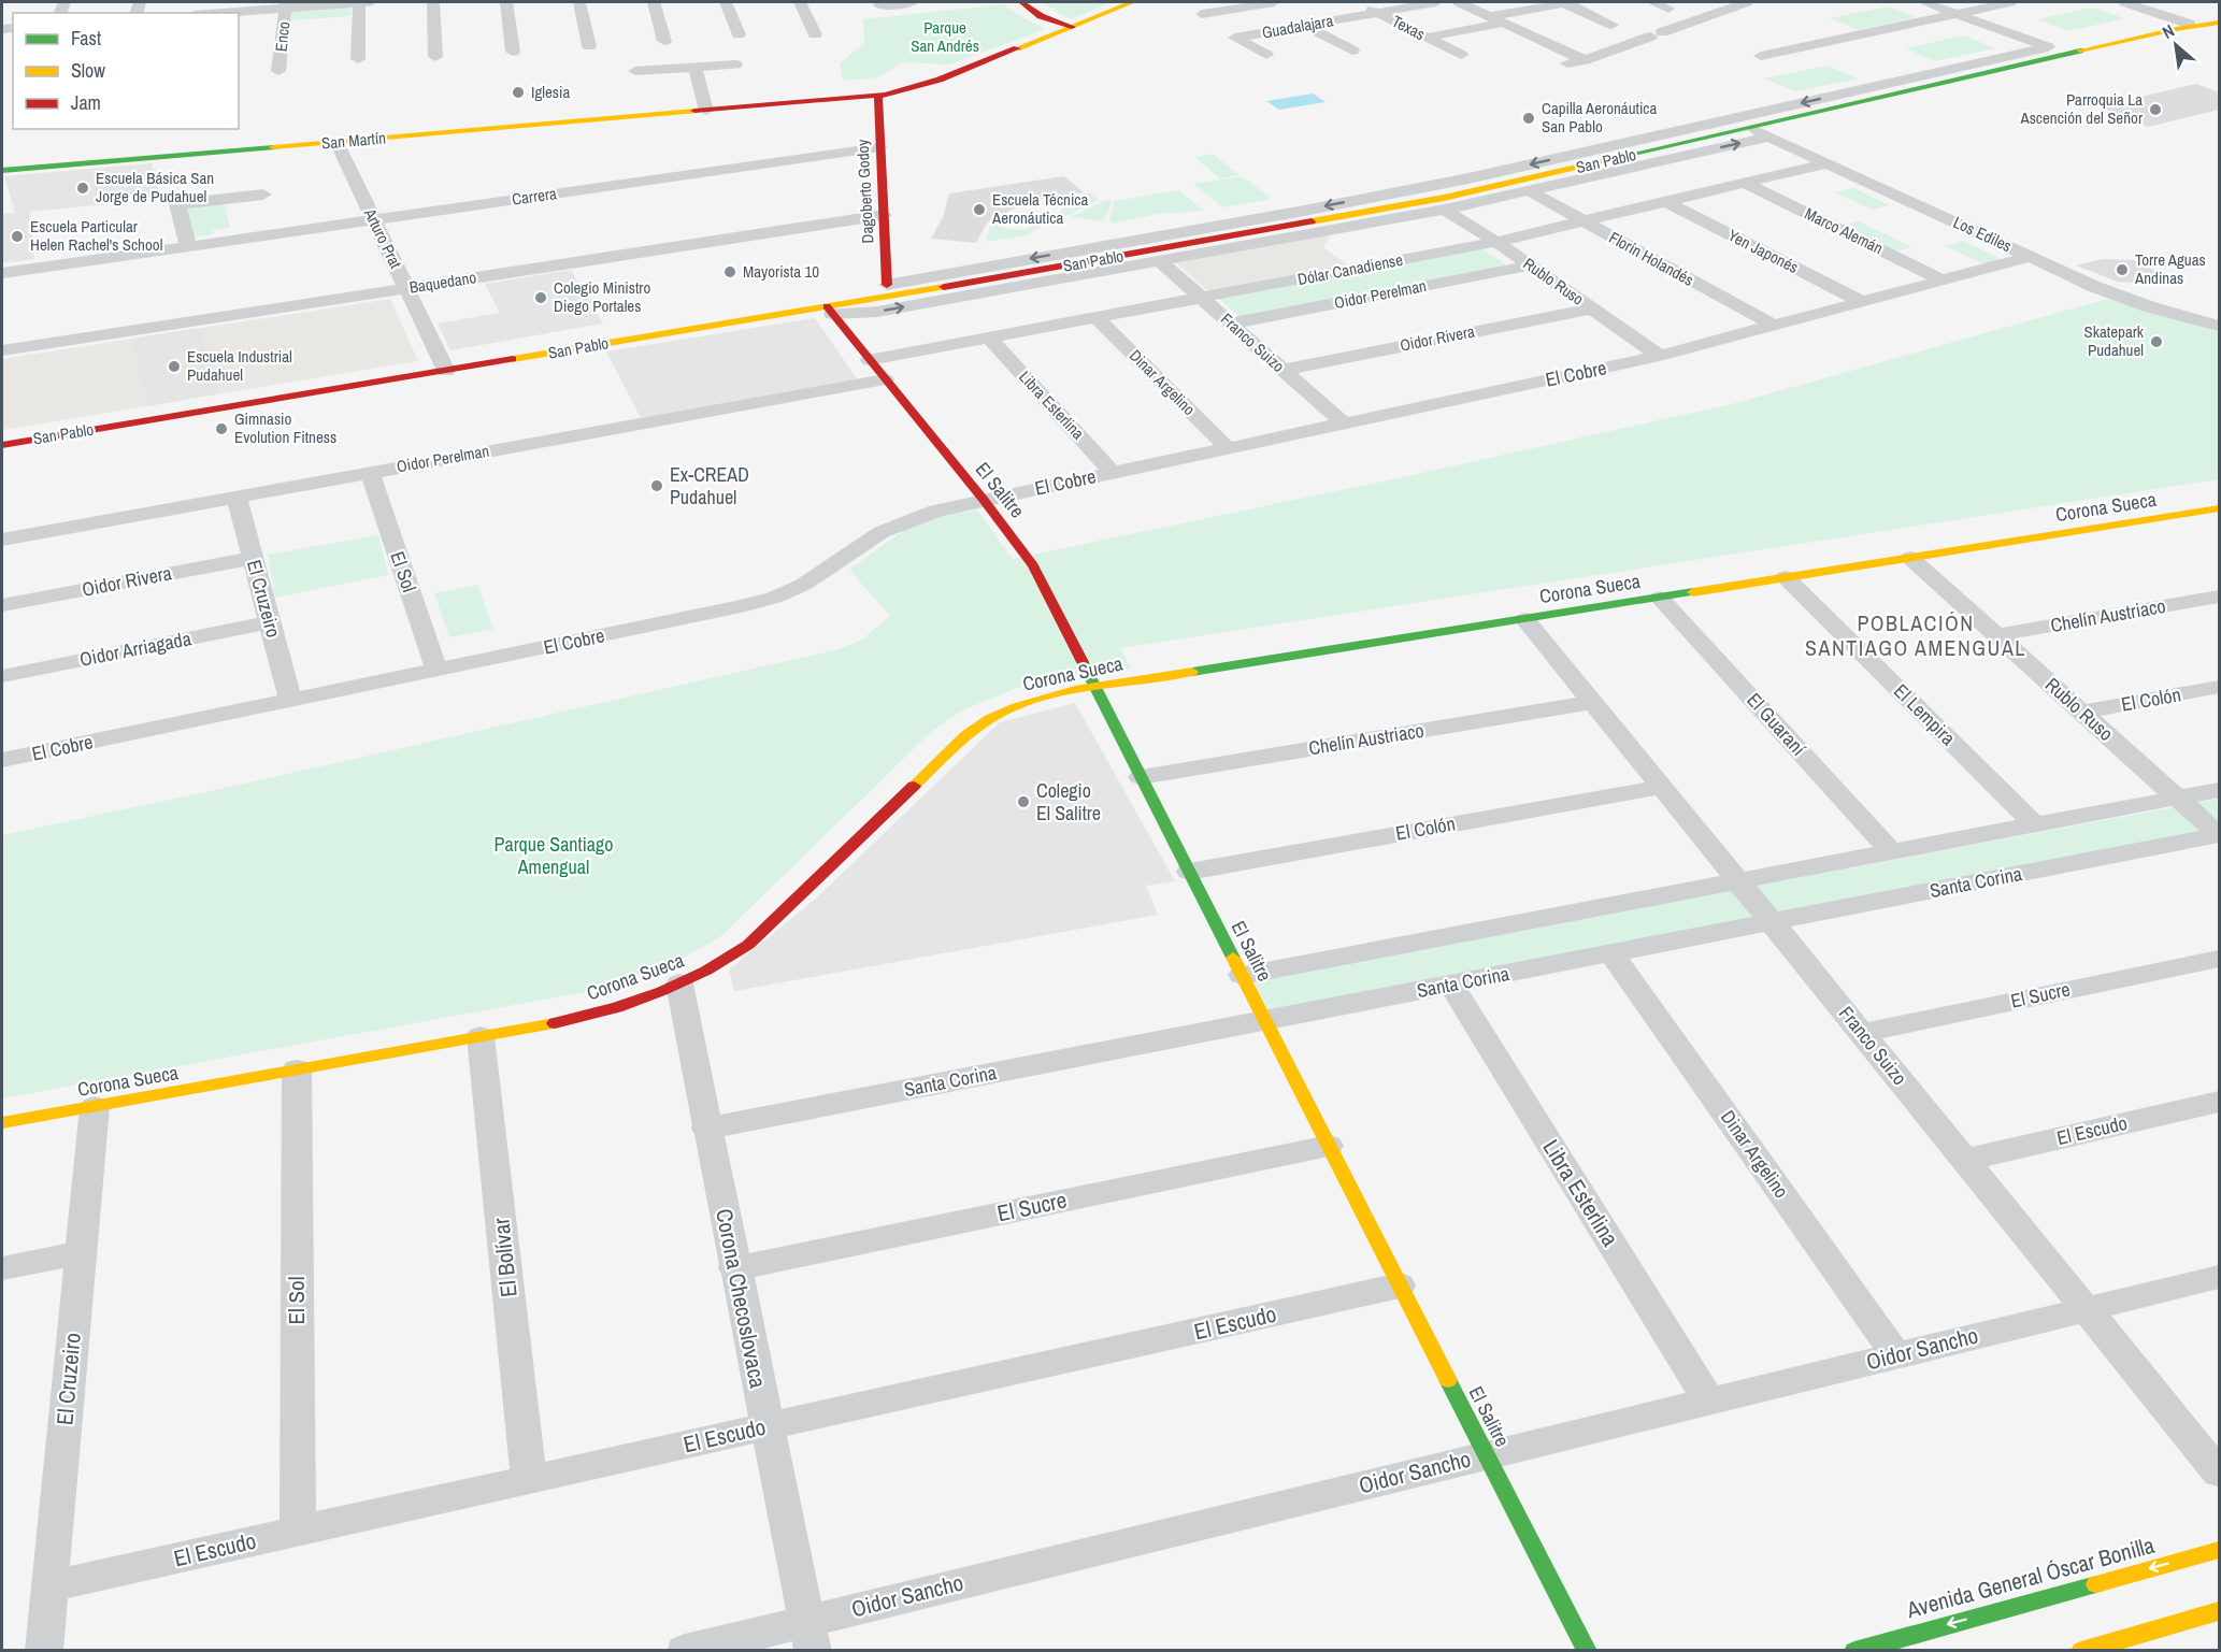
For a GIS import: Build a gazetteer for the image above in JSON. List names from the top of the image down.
{
  "streets": {
    "street": [
      "Guadalajara",
      "Texas",
      "Enco",
      "San Martín",
      "San Pablo",
      "Dagoberto Godoy",
      "Carrera",
      "Marco Alemán",
      "Los Ediles",
      "Arturo Prat",
      "Yen Japonés",
      "Florín Holandés",
      "Dólar Canadiense",
      "Rublo Ruso",
      "Baquedano",
      "Oidor Perelman",
      "Oidor Rivera",
      "Franco Suizo",
      "El Cobre",
      "Dinar Argelino",
      "Libra Esterlina",
      "El Salitre",
      "Corona Sueca",
      "El Sol",
      "El Cruzeiro",
      "Chelín Austriaco",
      "Oidor Arriagada",
      "El Colón",
      "El Lempira",
      "El Guaraní",
      "Santa Corina",
      "El Sucre",
      "El Escudo",
      "El Bolívar",
      "Corona Checoslovaca",
      "Oidor Sancho",
      "Avenida General Óscar Bonilla"
    ]
  },
  "crossings": [
    ["Guadalajara", "Texas"],
    ["San Martín", "Dagoberto Godoy"],
    ["San Martín", "Arturo Prat"],
    ["San Pablo", "Dagoberto Godoy"],
    ["San Pablo", "Los Ediles"],
    ["San Pablo", "Arturo Prat"],
    ["San Pablo", "Florín Holandés"],
    ["San Pablo", "Rublo Ruso"],
    ["San Pablo", "Franco Suizo"],
    ["San Pablo", "El Salitre"],
    ["Dagoberto Godoy", "Carrera"],
    ["Dagoberto Godoy", "Baquedano"],
    ["Carrera", "Arturo Prat"],
    ["Marco Alemán", "Dólar Canadiense"],
    ["Marco Alemán", "El Cobre"],
    ["Los Ediles", "Dólar Canadiense"],
    ["Los Ediles", "El Cobre"],
    ["Arturo Prat", "Baquedano"],
    ["Yen Japonés", "Dólar Canadiense"],
    ["Yen Japonés", "El Cobre"],
    ["Florín Holandés", "Dólar Canadiense"],
    ["Florín Holandés", "El Cobre"],
    ["Dólar Canadiense", "Rublo Ruso"],
    ["Dólar Canadiense", "Franco Suizo"],
    ["Dólar Canadiense", "Dinar Argelino"],
    ["Dólar Canadiense", "Libra Esterlina"],
    ["Dólar Canadiense", "El Salitre"],
    ["Rublo Ruso", "Oidor Perelman"],
    ["Rublo Ruso", "Oidor Rivera"],
    ["Rublo Ruso", "El Cobre"],
    ["Rublo Ruso", "Corona Sueca"],
    ["Rublo Ruso", "Chelín Austriaco"],
    ["Rublo Ruso", "El Colón"],
    ["Rublo Ruso", "Santa Corina"],
    ["Oidor Perelman", "Franco Suizo"],
    ["Oidor Perelman", "El Salitre"],
    ["Oidor Perelman", "El Sol"],
    ["Oidor Perelman", "El Cruzeiro"],
    ["Oidor Rivera", "Franco Suizo"],
    ["Oidor Rivera", "El Cruzeiro"],
    ["Franco Suizo", "El Cobre"],
    ["Franco Suizo", "Corona Sueca"],
    ["Franco Suizo", "Chelín Austriaco"],
    ["Franco Suizo", "El Colón"],
    ["Franco Suizo", "Santa Corina"],
    ["Franco Suizo", "El Sucre"],
    ["Franco Suizo", "El Escudo"],
    ["Franco Suizo", "Oidor Sancho"],
    ["El Cobre", "Dinar Argelino"],
    ["El Cobre", "Libra Esterlina"],
    ["El Cobre", "El Salitre"],
    ["El Cobre", "El Sol"],
    ["El Cobre", "El Cruzeiro"],
    ["Dinar Argelino", "Santa Corina"],
    ["Dinar Argelino", "Oidor Sancho"],
    ["Libra Esterlina", "Santa Corina"],
    ["Libra Esterlina", "Oidor Sancho"],
    ["El Salitre", "Corona Sueca"],
    ["El Salitre", "Chelín Austriaco"],
    ["El Salitre", "El Colón"],
    ["El Salitre", "Santa Corina"],
    ["El Salitre", "El Sucre"],
    ["El Salitre", "El Escudo"],
    ["El Salitre", "Oidor Sancho"],
    ["Corona Sueca", "El Sol"],
    ["Corona Sueca", "El Cruzeiro"],
    ["Corona Sueca", "El Lempira"],
    ["Corona Sueca", "El Guaraní"],
    ["Corona Sueca", "El Bolívar"],
    ["Corona Sueca", "Corona Checoslovaca"],
    ["El Sol", "El Escudo"],
    ["El Cruzeiro", "Oidor Arriagada"],
    ["El Cruzeiro", "El Escudo"],
    ["Santa Corina", "Corona Checoslovaca"],
    ["El Sucre", "Corona Checoslovaca"],
    ["El Escudo", "El Bolívar"],
    ["El Escudo", "Corona Checoslovaca"],
    ["Corona Checoslovaca", "Oidor Sancho"]
  ],
  "districts": ["POBLACIÓN SANTIAGO AMENGUAL"],
  "parks": ["Parque San Andrés", "Parque Santiago Amengual"],
  "places": [
    "Iglesia",
    "Parroquia La Ascención del Señor",
    "Capilla Aeronáutica San Pablo",
    "Escuela Básica San Jorge de Pudahuel",
    "Escuela Técnica Aeronáutica",
    "Escuela Particular Helen Rachel's School",
    "Torre Aguas Andinas",
    "Mayorista 10",
    "Colegio Ministro Diego Portales",
    "Skatepark Pudahuel",
    "Escuela Industrial Pudahuel",
    "Gimnasio Evolution Fitness",
    "Ex-CREAD Pudahuel",
    "Colegio El Salitre"
  ],
  "legend": ["Fast", "Slow", "Jam"],
  "north": "top left"
}
